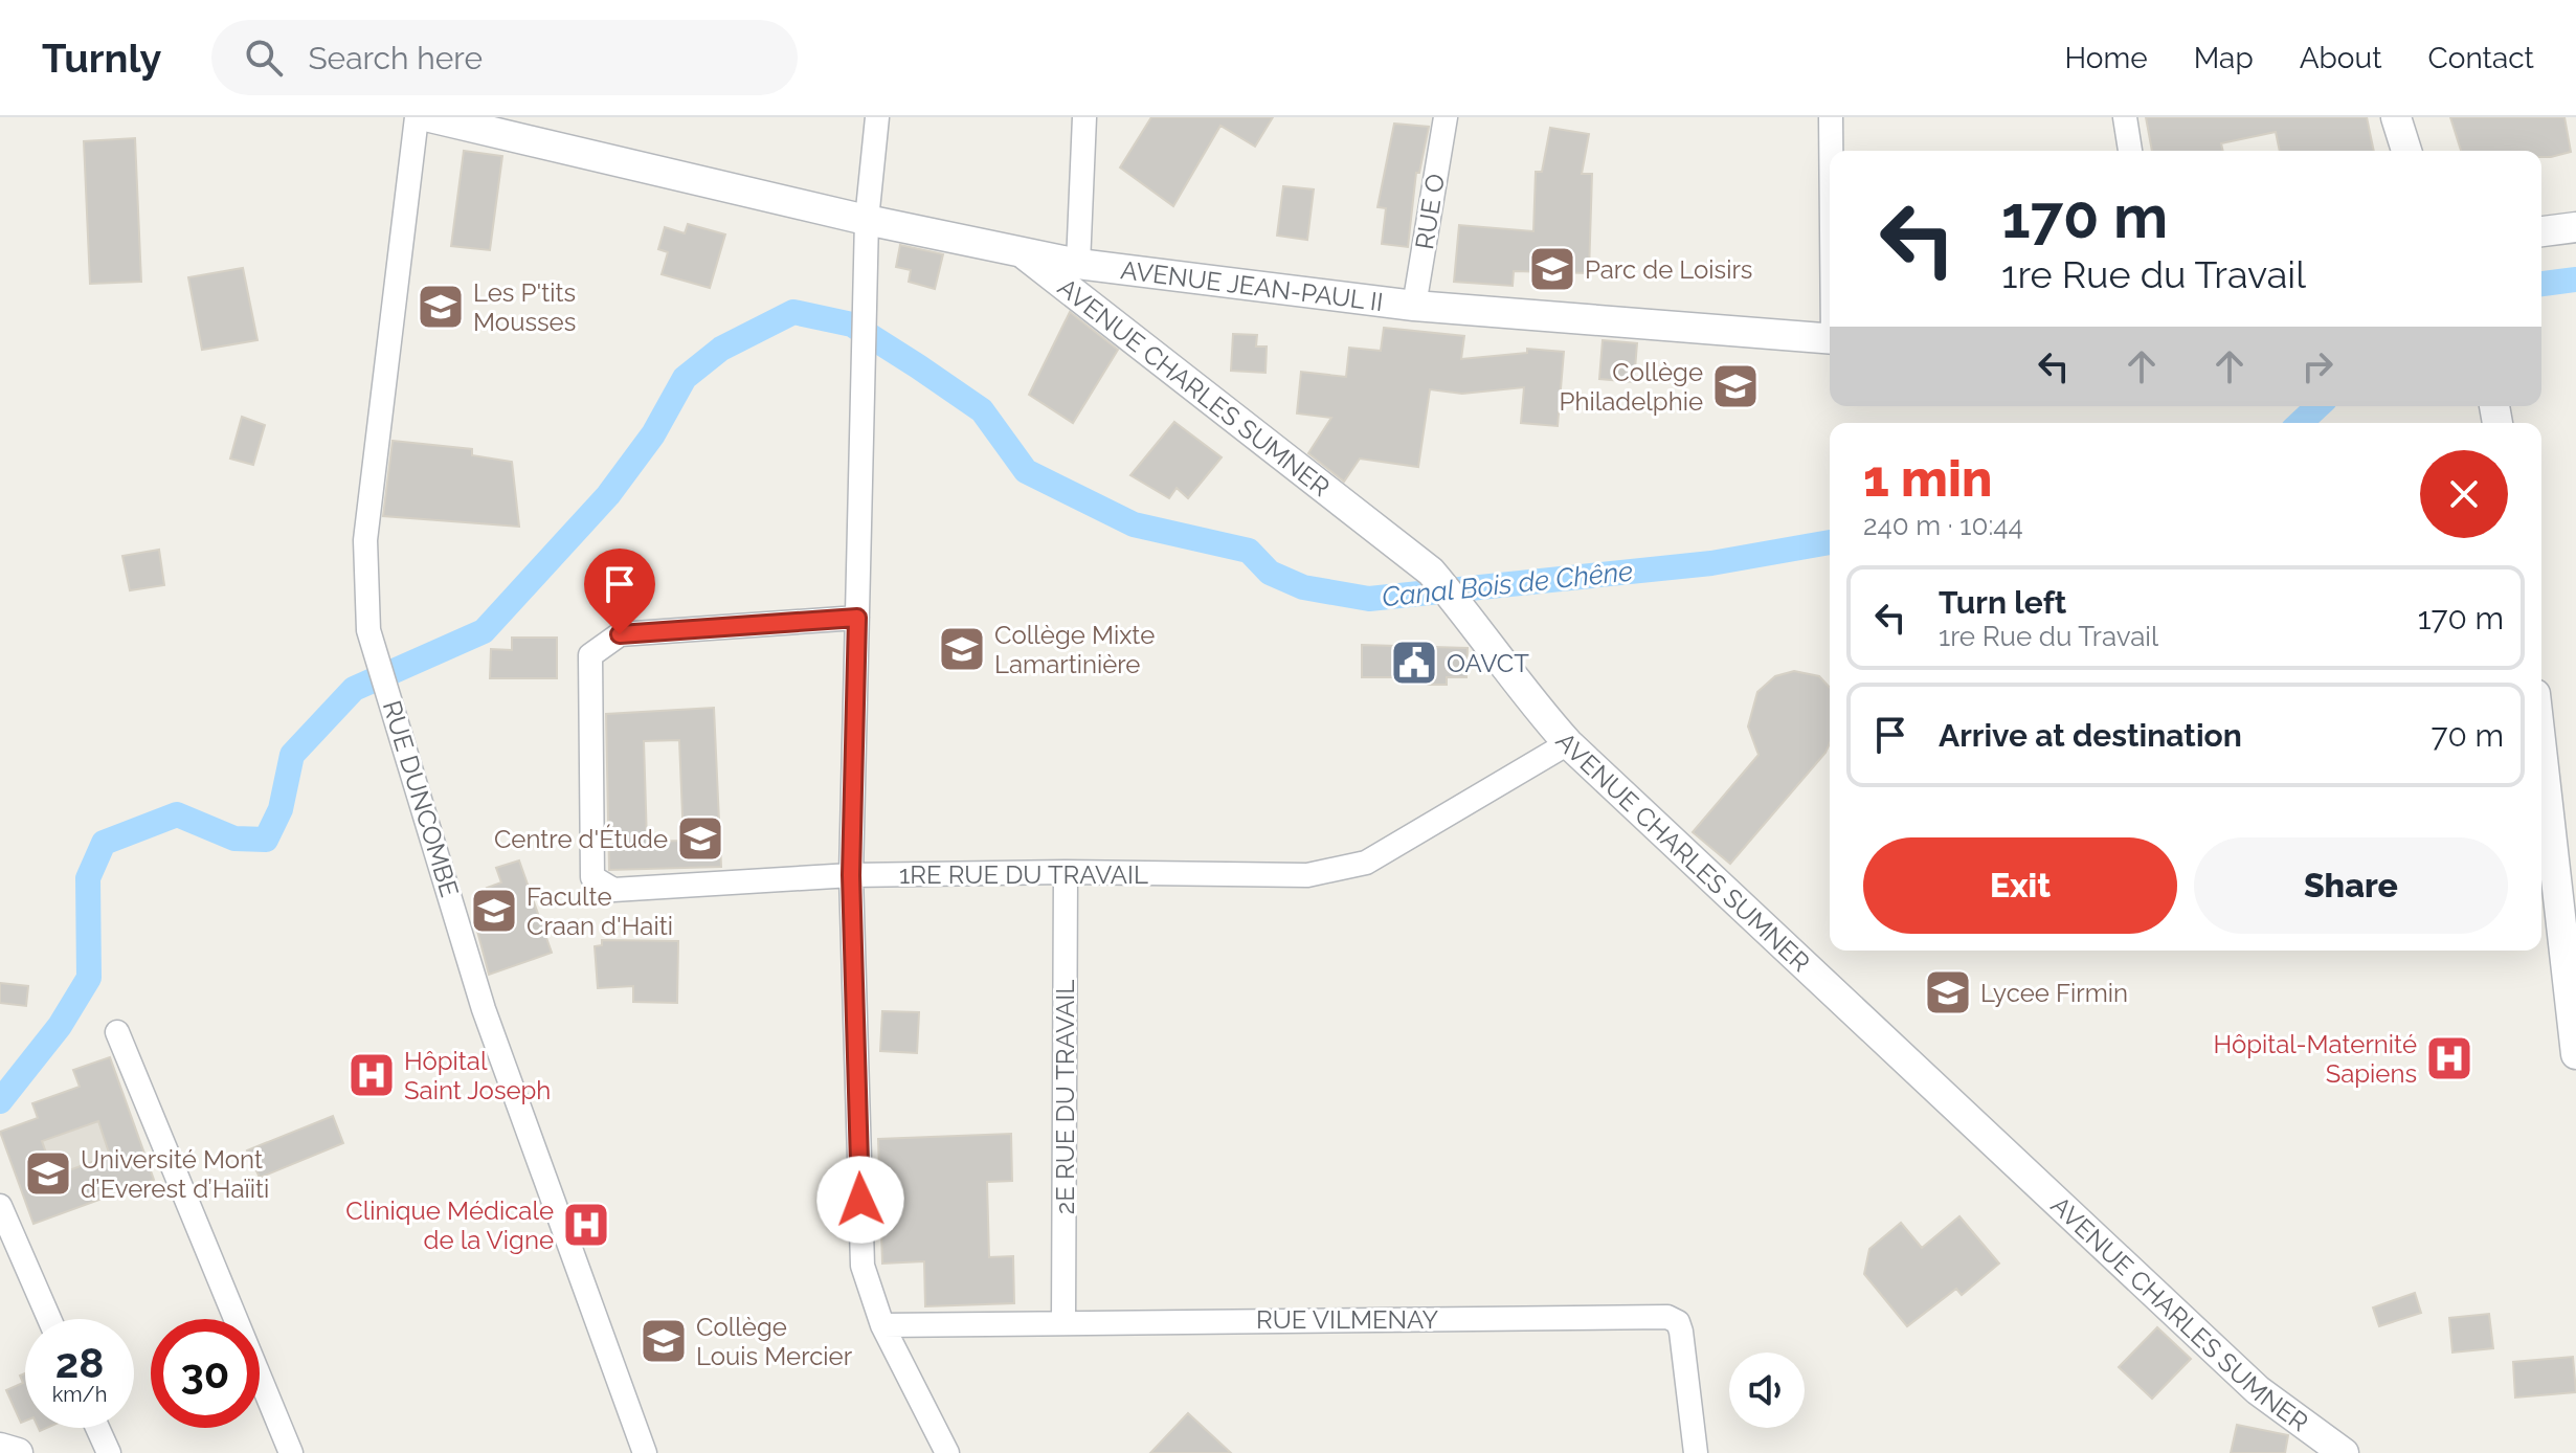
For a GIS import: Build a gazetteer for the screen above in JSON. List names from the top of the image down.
{
  "streets": {
    "street": [
      "RUE O",
      "AVENUE JEAN-PAUL II",
      "AVENUE CHARLES SUMNER",
      "RUE DUNCOMBE",
      "1RE RUE DU TRAVAIL",
      "2E RUE DU TRAVAIL",
      "RUE VILMENAY"
    ]
  },
  "crossings": [
    ["RUE O", "AVENUE JEAN-PAUL II"],
    ["AVENUE JEAN-PAUL II", "AVENUE CHARLES SUMNER"],
    ["AVENUE CHARLES SUMNER", "1RE RUE DU TRAVAIL"],
    ["1RE RUE DU TRAVAIL", "2E RUE DU TRAVAIL"],
    ["2E RUE DU TRAVAIL", "RUE VILMENAY"]
  ],
  "water": ["Canal Bois de Chêne"],
  "places": {
    "school or university": [
      "Parc de Loisirs",
      "Les P'tits Mousses",
      "Collège Philadelphie",
      "Collège Mixte Lamartinière",
      "Centre d'Étude",
      "Faculte Craan d'Haiti",
      "Lycee Firmin",
      "Université Mont d’Everest d’Haïiti",
      "Collège Louis Mercier"
    ],
    "public building": ["OAVCT"],
    "hospital": ["Hôpital-Maternité Sapiens", "Hôpital Saint Joseph", "Clinique Médicale de la Vigne"]
  },
  "page": {
    "header": "Turnly",
    "search": "Search here",
    "nav": [
      "Home",
      "Map",
      "About",
      "Contact"
    ],
    "turn": ["170 m", "1re Rue du Travail"],
    "heading": ["1 min", "240 m · 10:44"],
    "list": [
      {
        "name": "Turn left",
        "note": "1re Rue du Travail",
        "value": "170 m"
      },
      {
        "name": "Arrive at destination",
        "value": "70 m"
      }
    ],
    "buttons": ["Exit", "Share"],
    "speed": "28 km/h",
    "limit": "30"
  }
}
